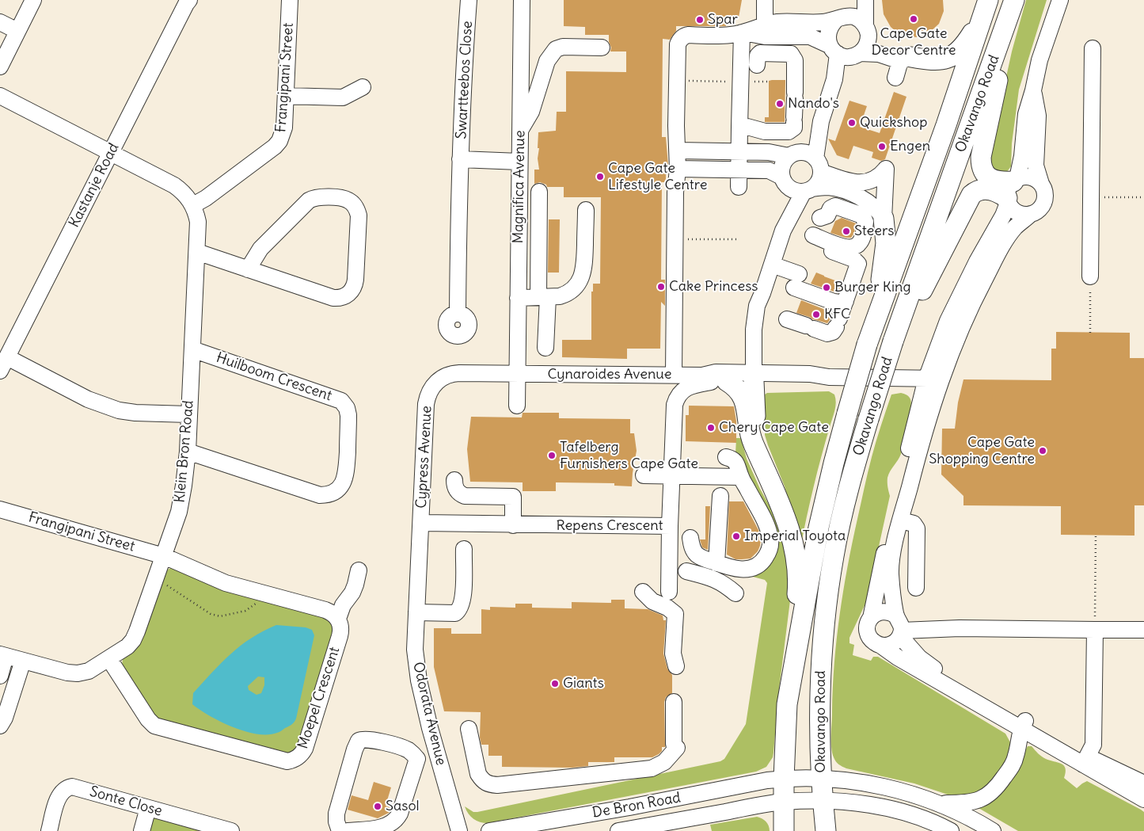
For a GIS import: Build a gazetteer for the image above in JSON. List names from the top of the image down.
{
  "streets": {
    "main road": ["Okavango Road"],
    "street": [
      "Frangipani Street",
      "Swartteebos Close",
      "Kastanje Road",
      "Magnifica Avenue",
      "Cynaroides Avenue",
      "Huilboom Crescent",
      "Klein Bron Road",
      "Cypress Avenue",
      "Repens Crescent",
      "Moepel Crescent",
      "Odorata Avenue",
      "Sonte Close",
      "De Bron Road"
    ]
  },
  "crossings": [
    ["Frangipani Street", "Klein Bron Road"],
    ["Swartteebos Close", "Magnifica Avenue"],
    ["Okavango Road", "De Bron Road"],
    ["Magnifica Avenue", "Cynaroides Avenue"],
    ["Magnifica Avenue", "Cypress Avenue"],
    ["Cynaroides Avenue", "Cypress Avenue"],
    ["Cynaroides Avenue", "Repens Crescent"],
    ["Huilboom Crescent", "Klein Bron Road"],
    ["Klein Bron Road", "Moepel Crescent"],
    ["Cypress Avenue", "Repens Crescent"],
    ["Cypress Avenue", "Odorata Avenue"],
    ["Repens Crescent", "Odorata Avenue"]
  ],
  "places": [
    "Cape Gate Decor Centre",
    "Spar",
    "Nando's",
    "Quickshop",
    "Engen",
    "Cape Gate Lifestyle Centre",
    "Steers",
    "Cake Princess",
    "Burger King",
    "KFC",
    "Chery Cape Gate",
    "Cape Gate Shopping Centre",
    "Tafelberg Furnishers Cape Gate",
    "Imperial Toyota",
    "Giants",
    "Sasol"
  ]
}
